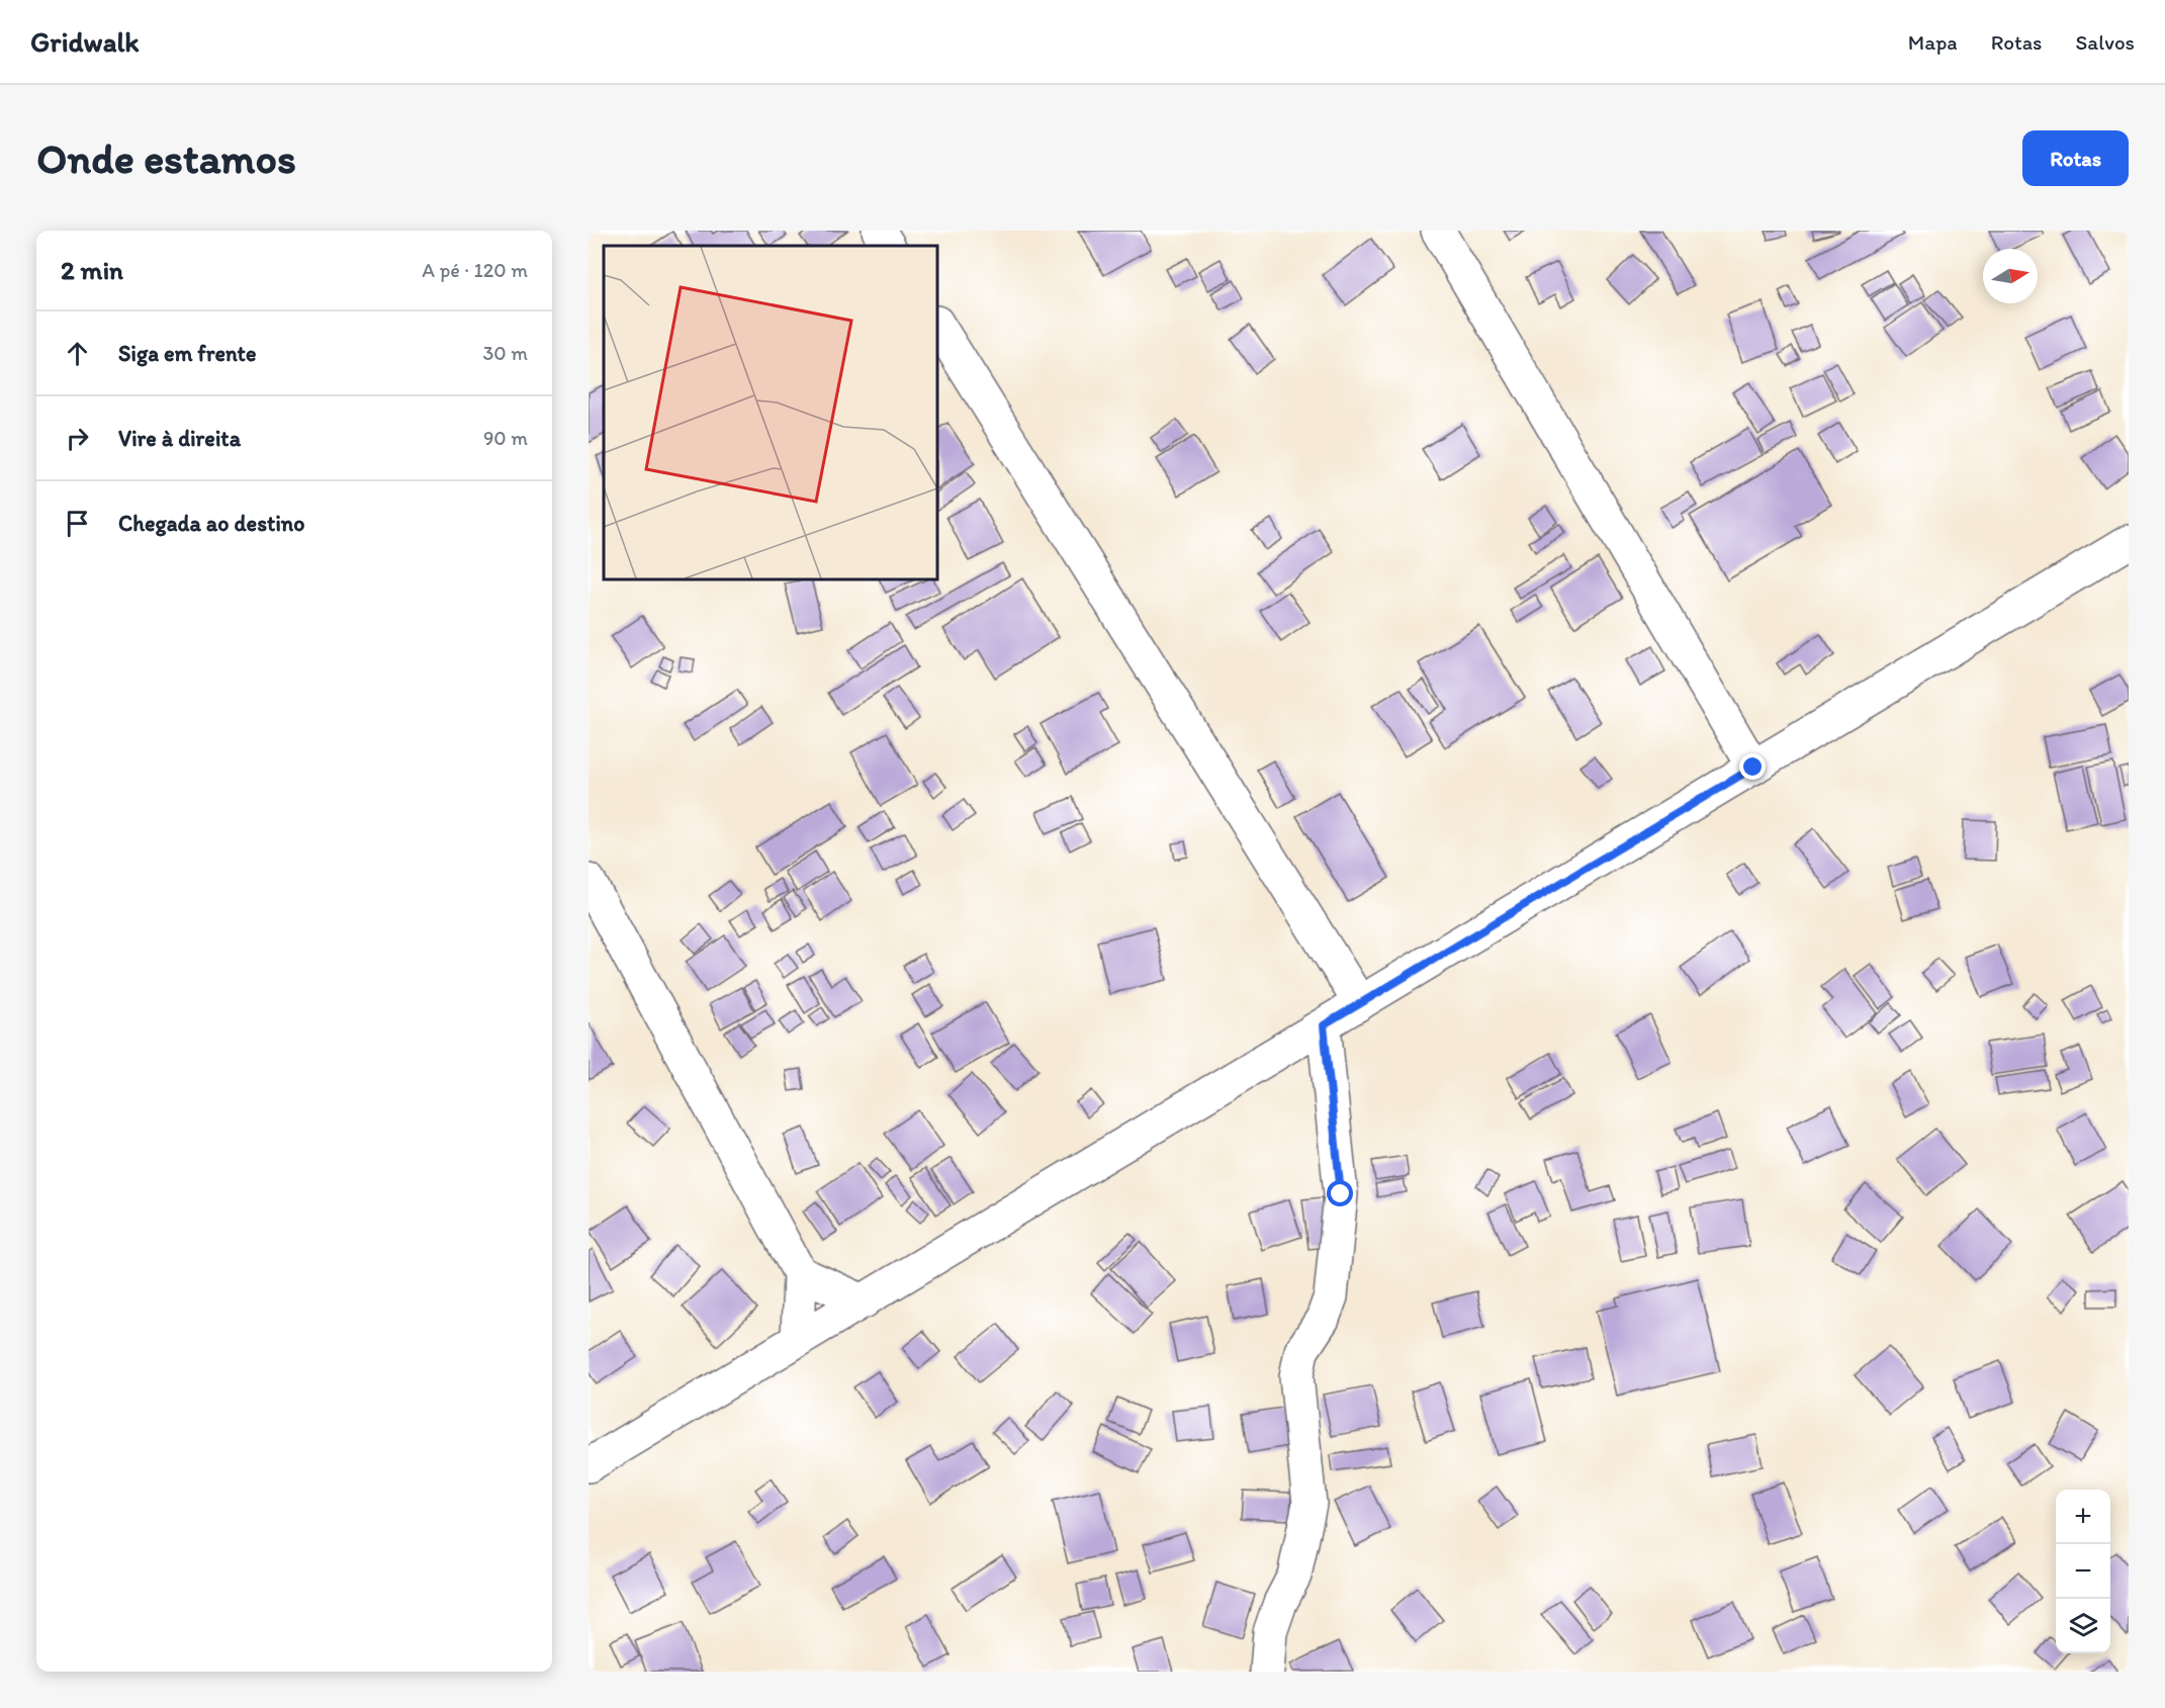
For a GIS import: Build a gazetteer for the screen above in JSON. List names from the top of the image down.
{
  "north": "right",
  "page": {
    "header": "Gridwalk",
    "nav": ["Mapa", "Rotas", "Salvos"],
    "buttons": "Rotas",
    "title": "Onde estamos",
    "heading": ["2 min", "A pé · 120 m"],
    "list": [
      ["Siga em frente", "30 m"],
      ["Vire à direita", "90 m"],
      "Chegada ao destino"
    ],
    "map_buttons": ["+", "−"]
  }
}
